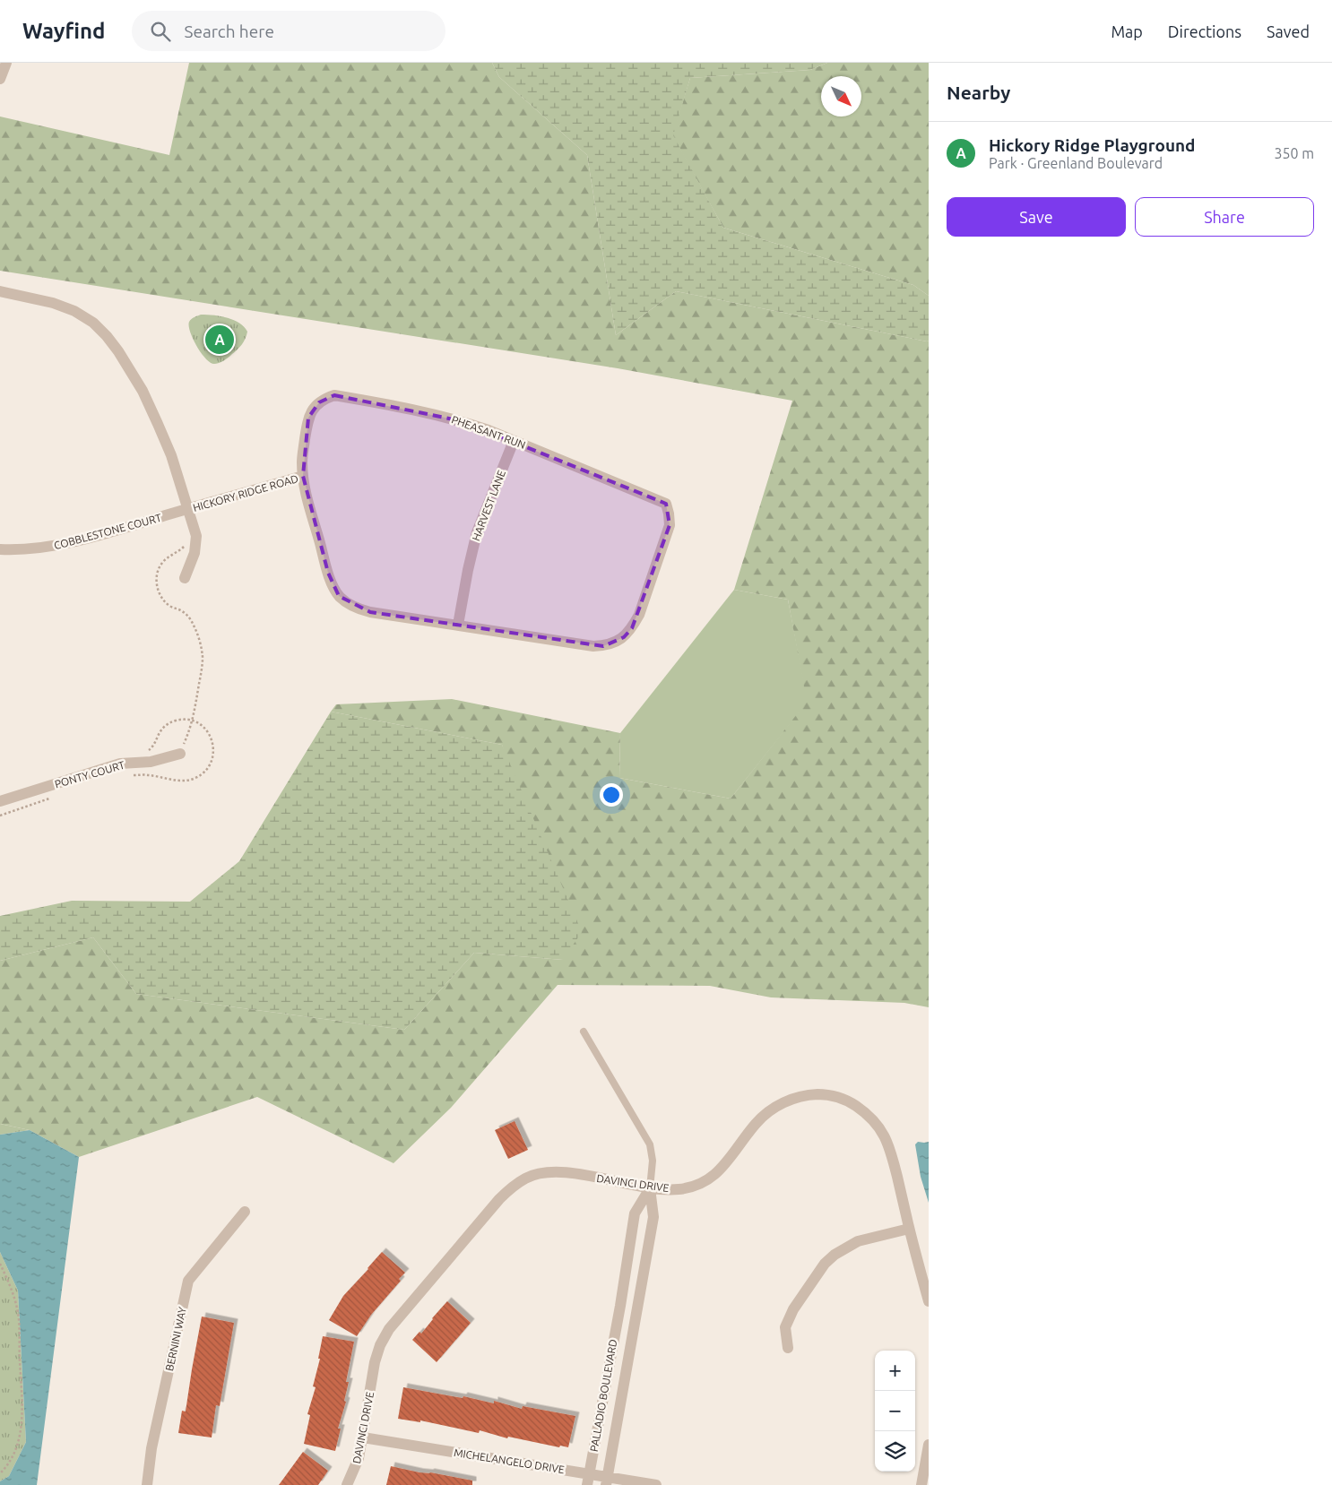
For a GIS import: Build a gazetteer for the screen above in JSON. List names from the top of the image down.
{
  "streets": {
    "street": [
      "PHEASANT RUN",
      "HICKORY RIDGE ROAD",
      "HARVEST LANE",
      "COBBLESTONE COURT",
      "PONTY COURT",
      "DAVINCI DRIVE",
      "BERNINI WAY",
      "PALLADIO BOULEVARD",
      "MICHELANGELO DRIVE"
    ]
  },
  "crossings": [
    ["PHEASANT RUN", "HICKORY RIDGE ROAD"],
    ["PHEASANT RUN", "HARVEST LANE"],
    ["HICKORY RIDGE ROAD", "COBBLESTONE COURT"],
    ["DAVINCI DRIVE", "PALLADIO BOULEVARD"],
    ["DAVINCI DRIVE", "MICHELANGELO DRIVE"],
    ["PALLADIO BOULEVARD", "MICHELANGELO DRIVE"]
  ],
  "north": "bottom right",
  "page": {
    "header": "Wayfind",
    "search": "Search here",
    "nav": ["Map", "Directions", "Saved"],
    "heading": "Nearby",
    "list": [
      {
        "mark": "A",
        "name": "Hickory Ridge Playground",
        "note": "Park · Greenland Boulevard",
        "value": "350 m"
      }
    ],
    "buttons": ["Save", "Share"],
    "pins": "A",
    "map_buttons": ["+", "−"]
  }
}
